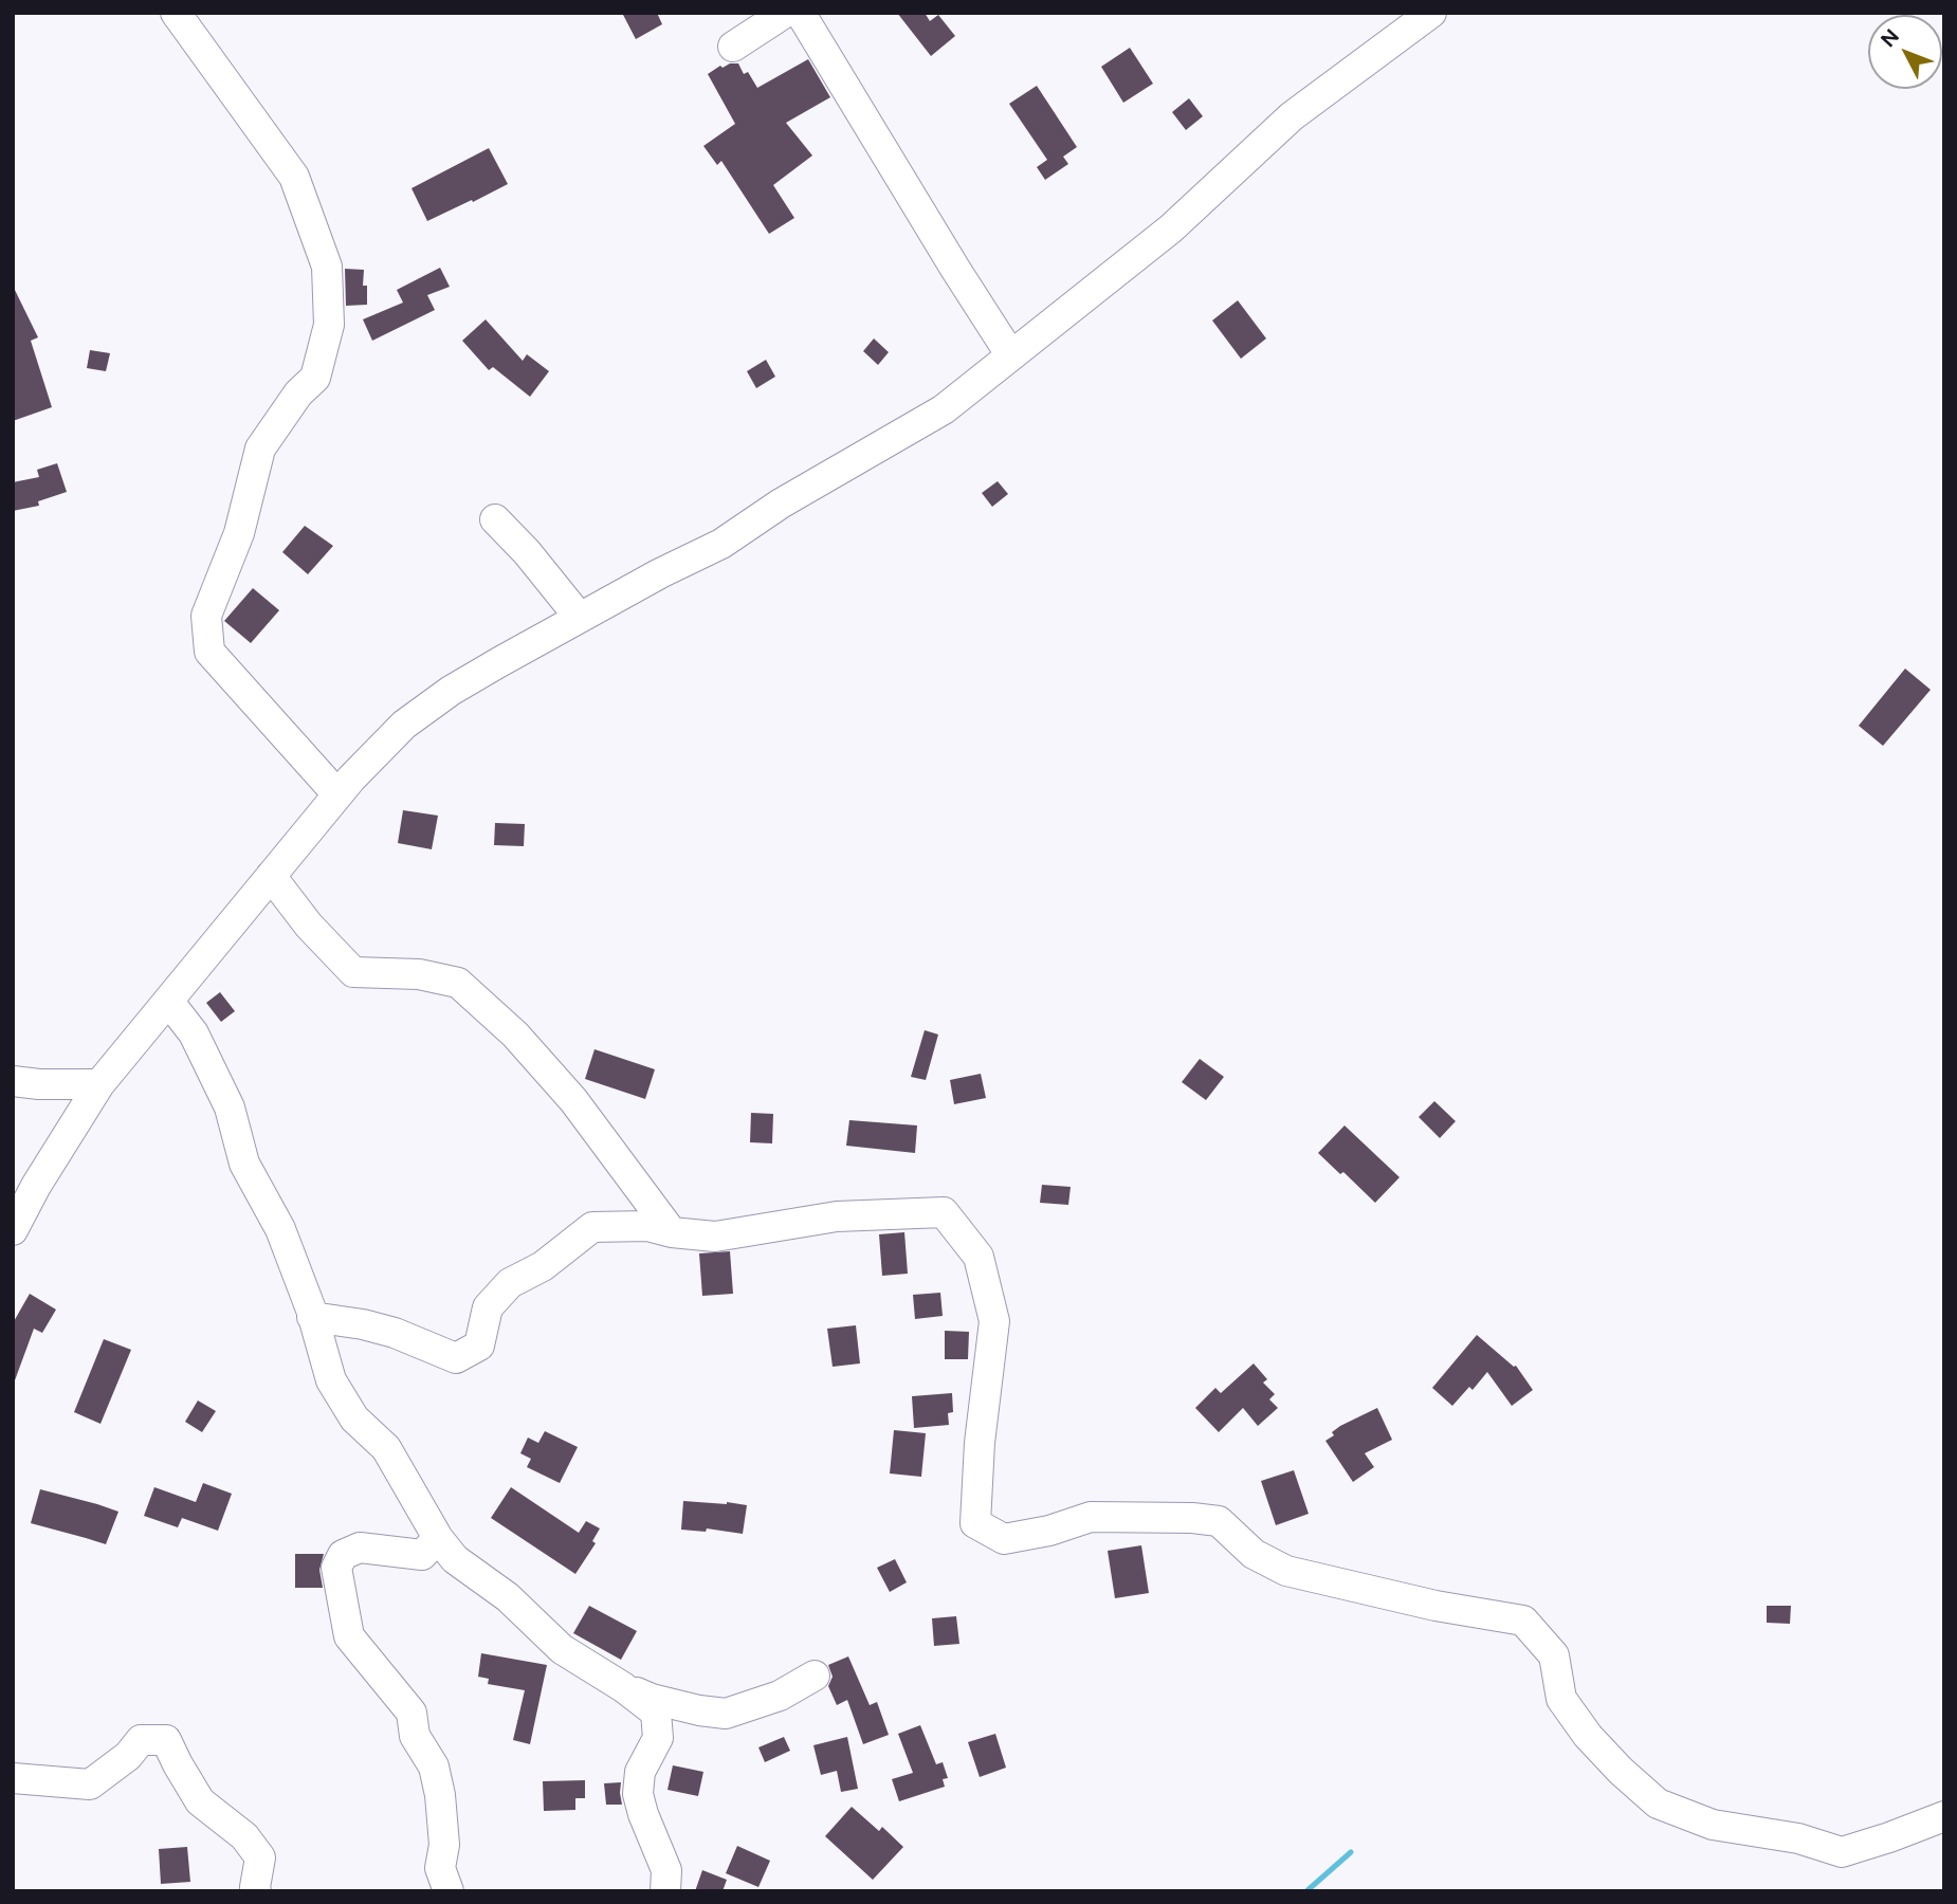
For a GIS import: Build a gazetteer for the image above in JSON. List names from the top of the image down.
{
  "north": "top left"
}
